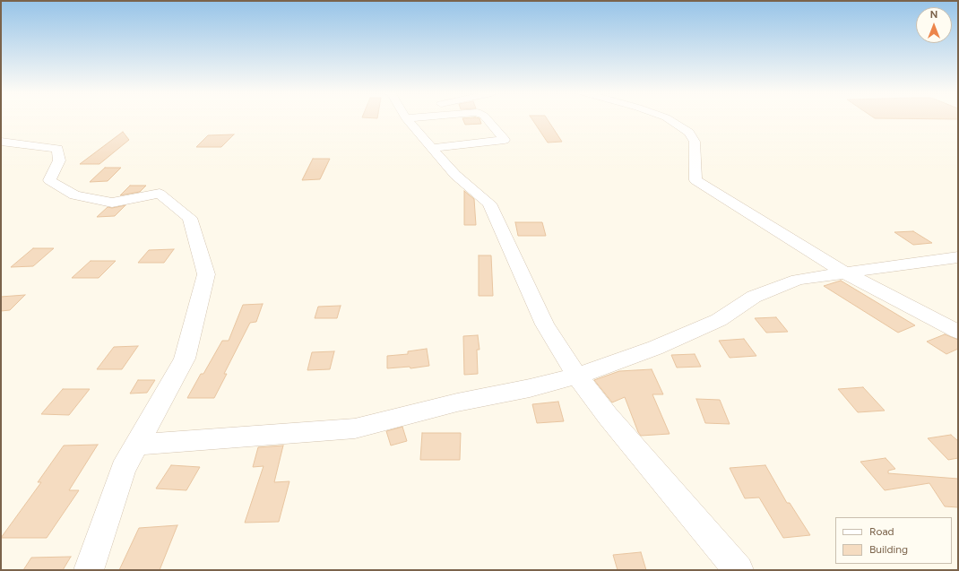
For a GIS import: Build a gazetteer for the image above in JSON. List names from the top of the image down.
{
  "legend": ["Road", "Building"],
  "north": "top"
}
